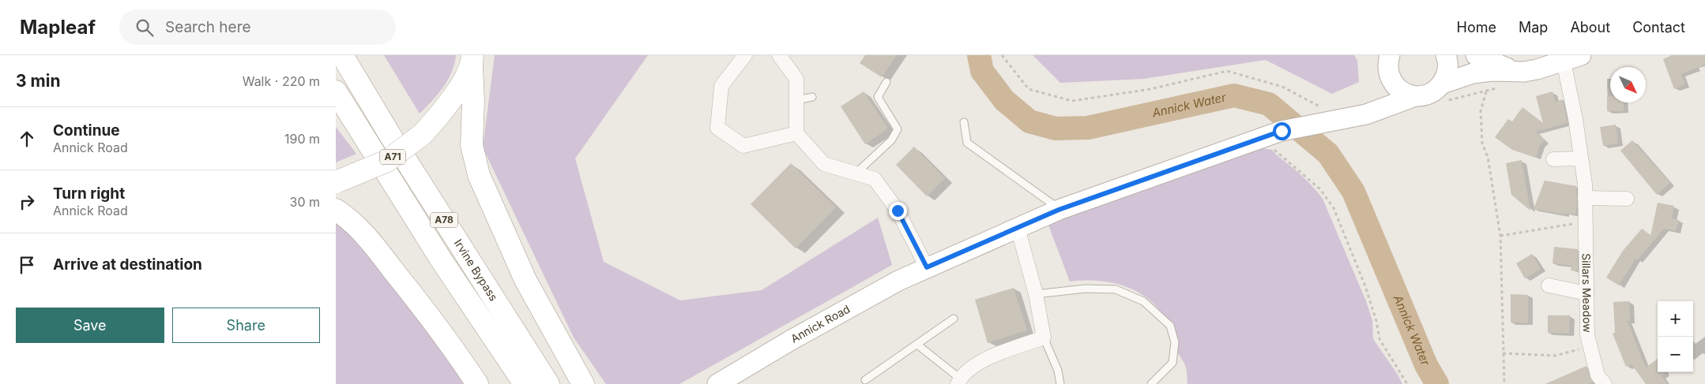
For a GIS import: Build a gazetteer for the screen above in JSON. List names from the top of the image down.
{
  "streets": {
    "main road": [
      "A71",
      "A78",
      "Irvine Bypass",
      "Annick Road"
    ],
    "street": ["Sillars Meadow"]
  },
  "water": ["Annick Water"],
  "north": "bottom right",
  "page": {
    "header": "Mapleaf",
    "search": "Search here",
    "nav": [
      "Home",
      "Map",
      "About",
      "Contact"
    ],
    "heading": ["3 min", "Walk · 220 m"],
    "list": [
      ["Continue", "Annick Road", "190 m"],
      ["Turn right", "Annick Road", "30 m"],
      "Arrive at destination"
    ],
    "buttons": ["Save", "Share"],
    "map_buttons": ["+", "−"]
  }
}
